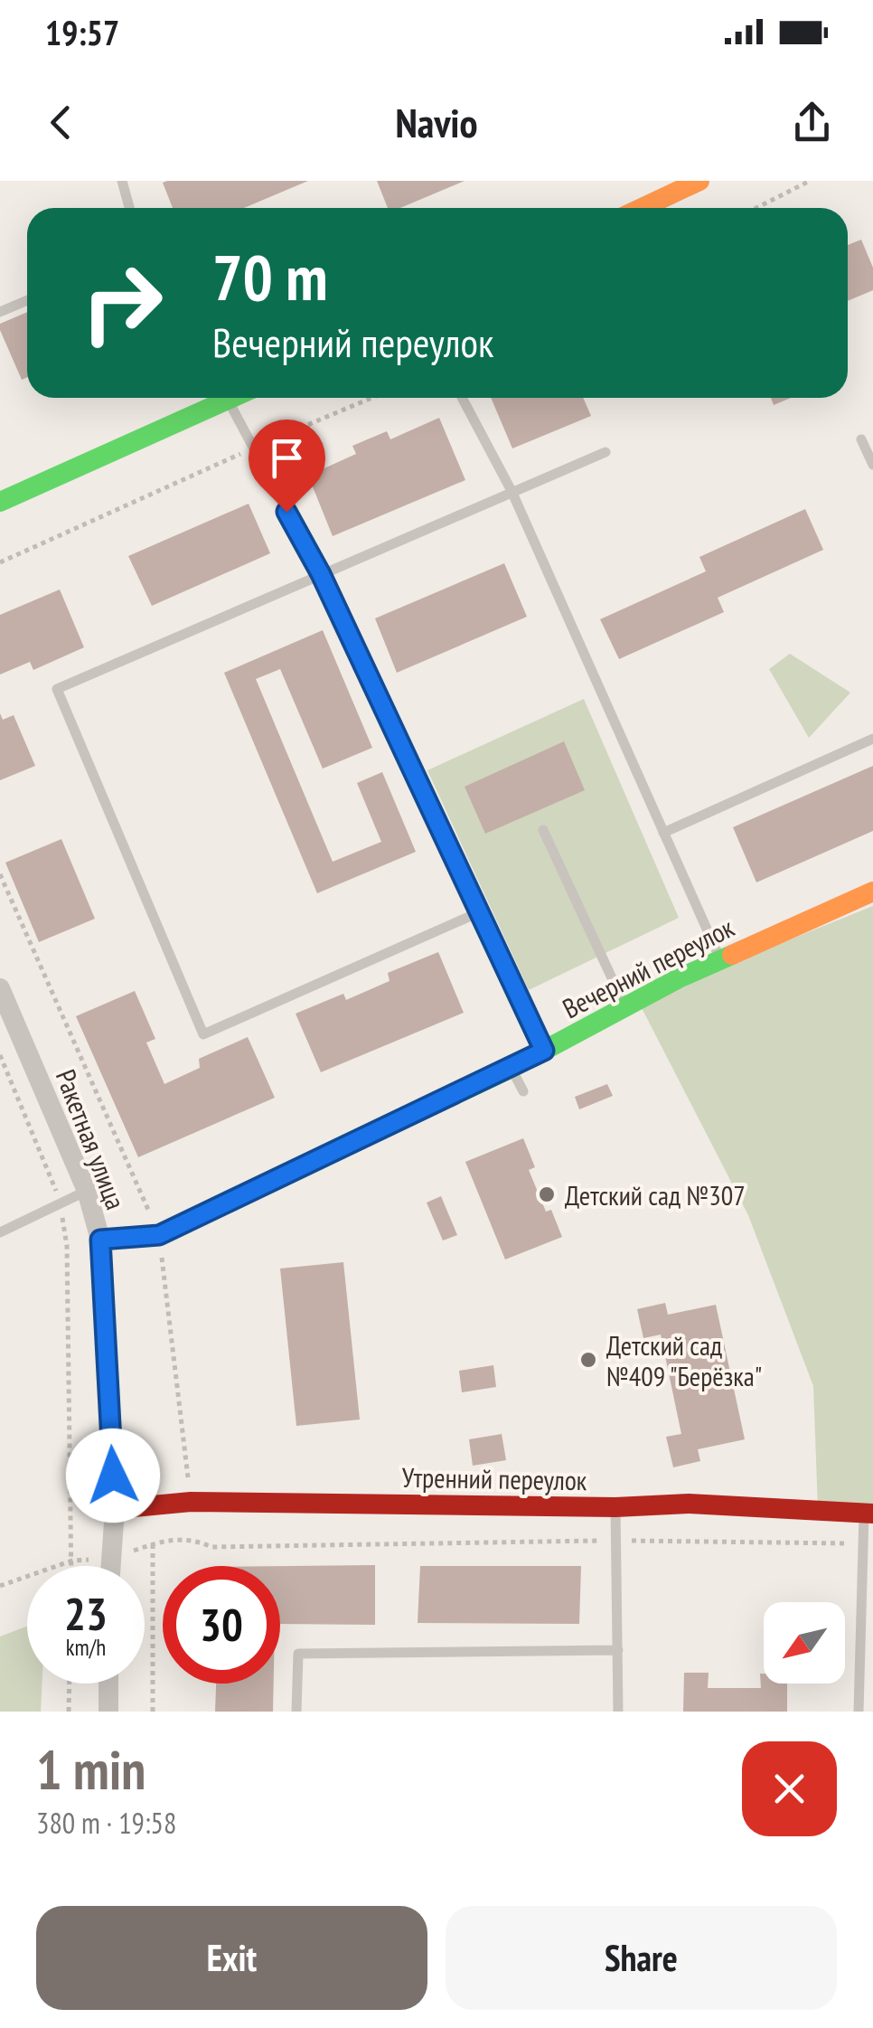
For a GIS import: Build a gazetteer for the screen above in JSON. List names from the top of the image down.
{
  "streets": {
    "street": ["Вечерний переулок", "Ракетная улица", "Утренний переулок"]
  },
  "crossings": [
    ["Вечерний переулок", "Ракетная улица"],
    ["Ракетная улица", "Утренний переулок"]
  ],
  "places": ["Детский сад №307", "Детский сад №409 \"Берёзка\""],
  "north": "bottom left",
  "page": {
    "status": "19:57",
    "header": "Navio",
    "turn": ["70 m", "Вечерний переулок"],
    "speed": "23 km/h",
    "limit": "30",
    "heading": ["1 min", "380 m · 19:58"],
    "buttons": ["Exit", "Share"]
  }
}
